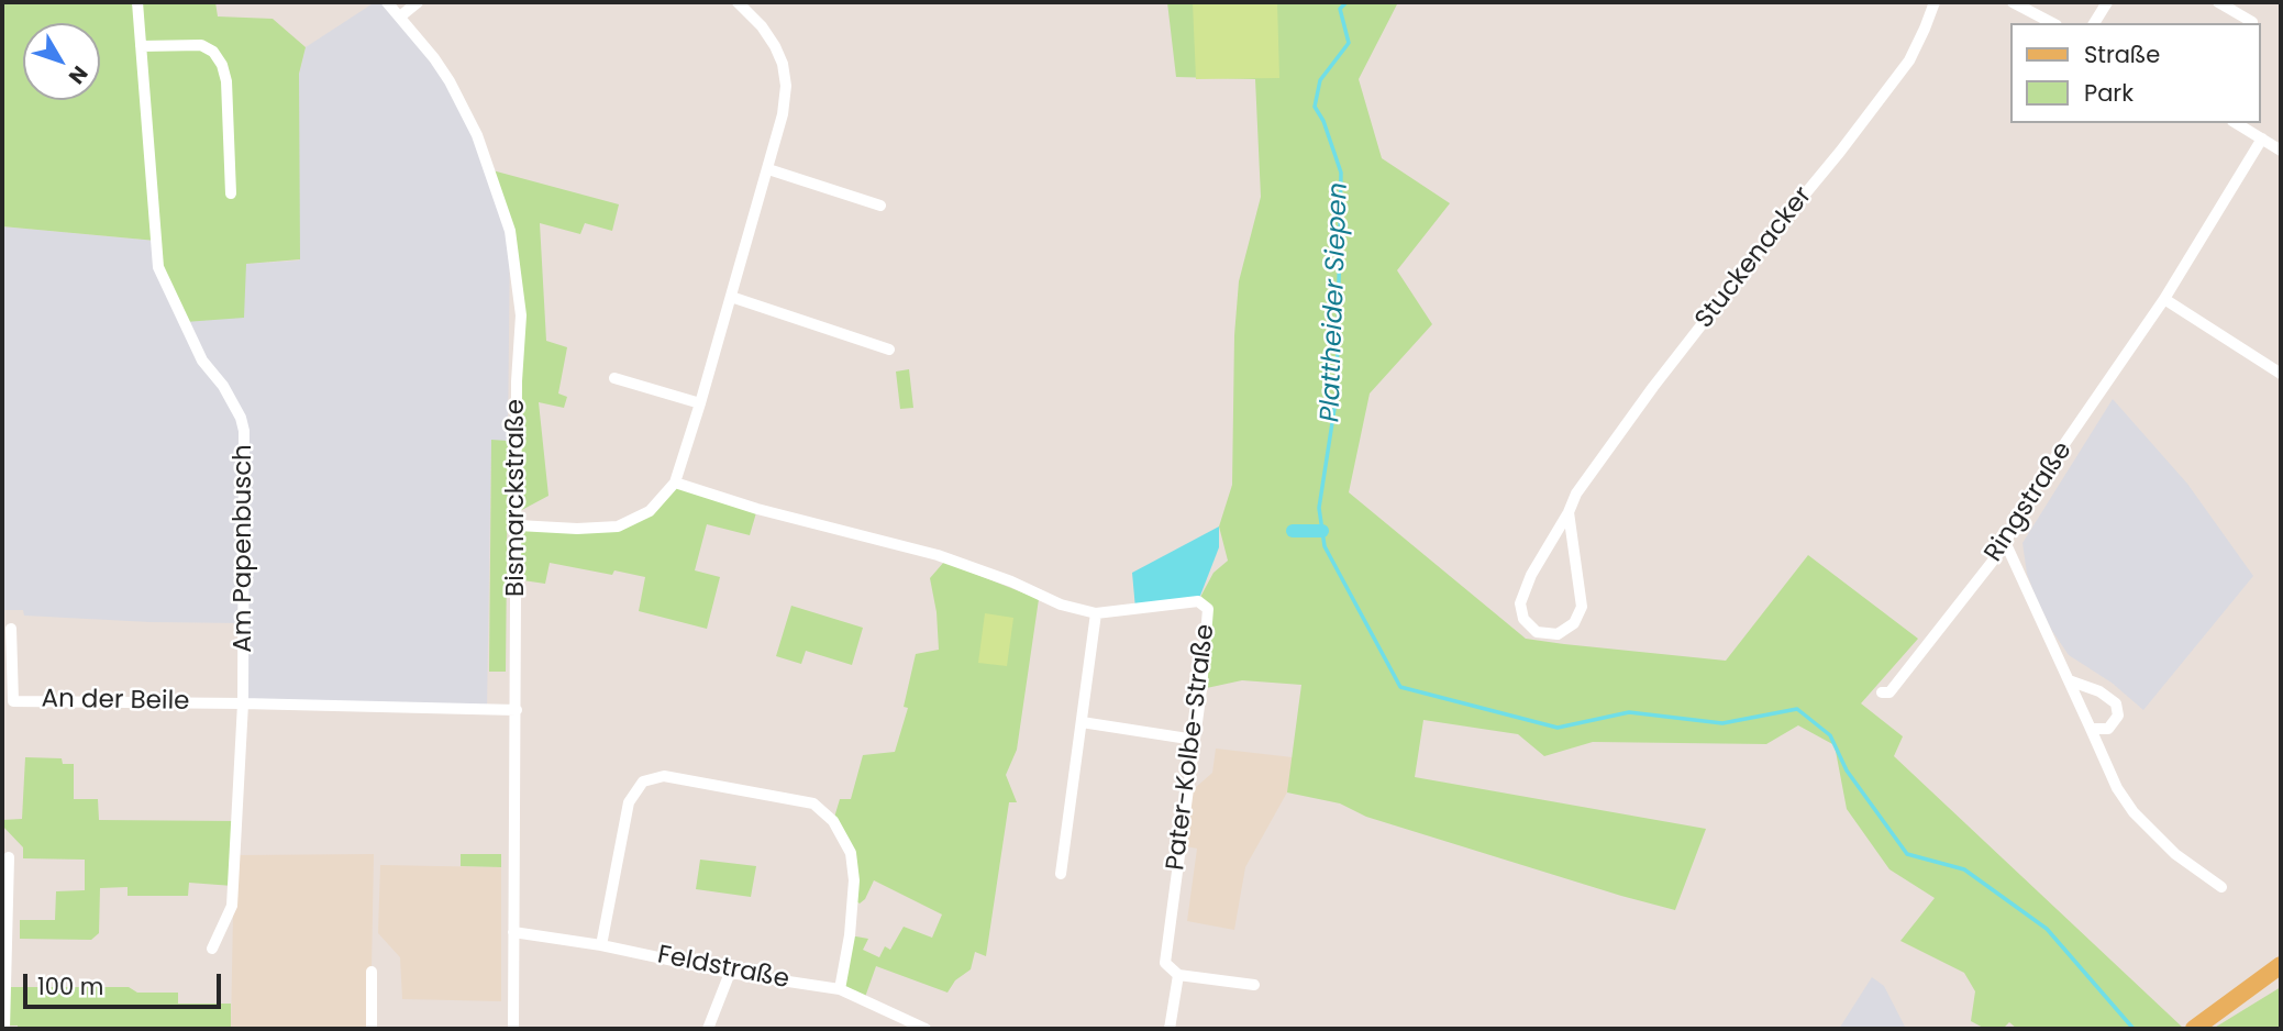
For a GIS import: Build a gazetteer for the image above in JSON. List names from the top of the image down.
{
  "streets": {
    "street": [
      "Stuckenacker",
      "Bismarckstraße",
      "Ringstraße",
      "Am Papenbusch",
      "An der Beile",
      "Pater-Kolbe-Straße",
      "Feldstraße"
    ]
  },
  "crossings": [
    ["Bismarckstraße", "Feldstraße"],
    ["Am Papenbusch", "An der Beile"]
  ],
  "water": ["Plattheider Siepen"],
  "legend": ["Straße", "Park"],
  "scale_bar": "100 m",
  "north": "bottom right"
}
